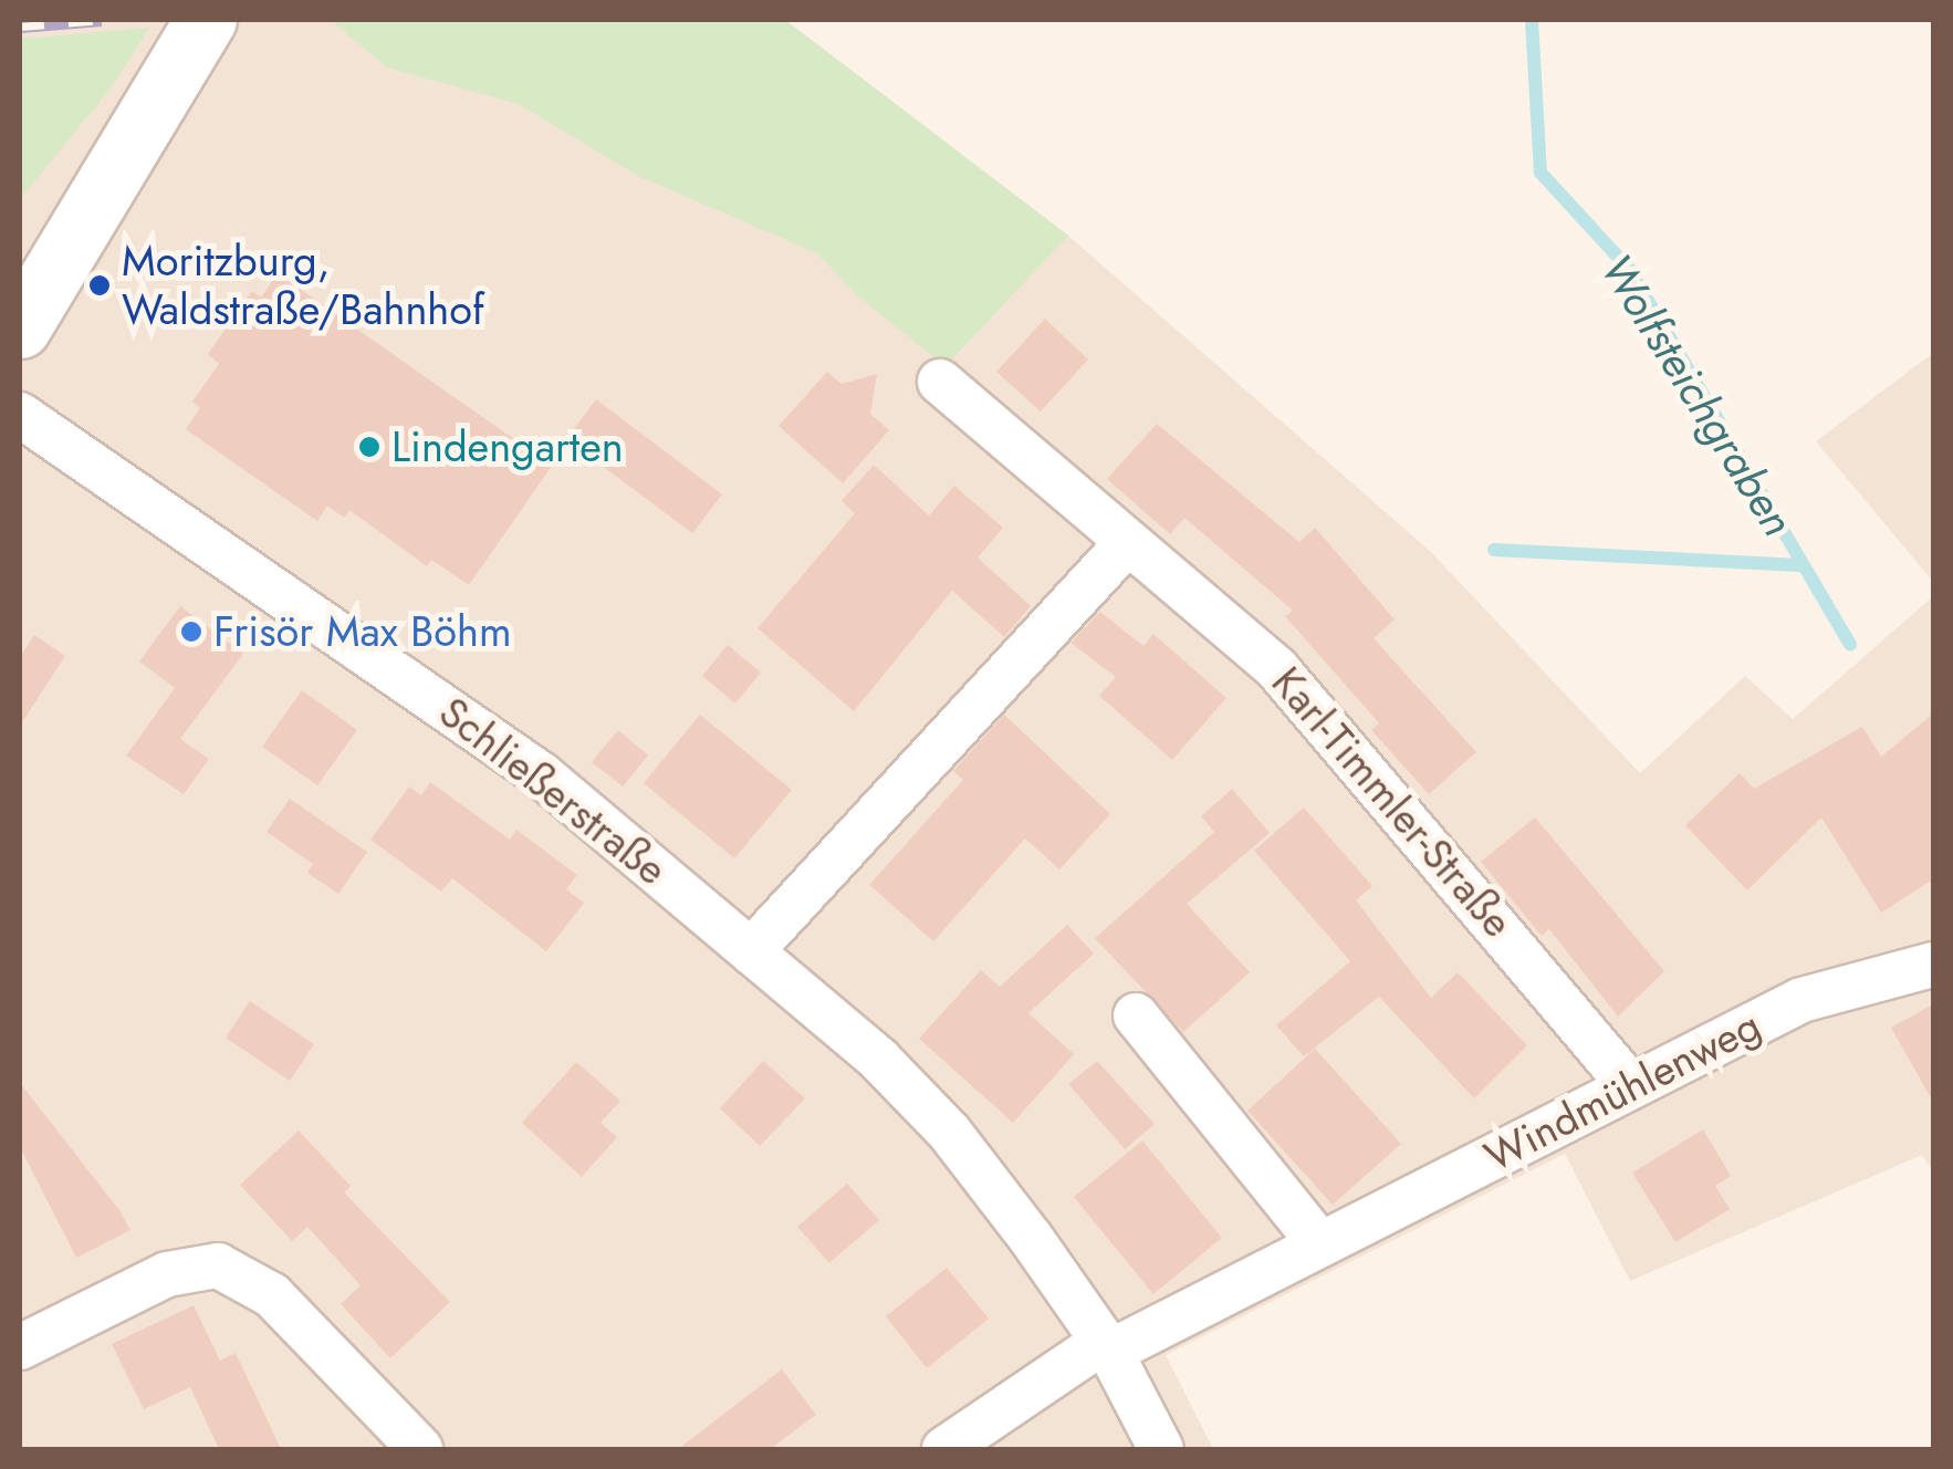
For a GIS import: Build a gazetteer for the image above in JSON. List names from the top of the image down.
{
  "streets": {
    "street": ["Schließerstraße", "Karl-Timmler-Straße", "Windmühlenweg"]
  },
  "crossings": [
    ["Schließerstraße", "Windmühlenweg"],
    ["Karl-Timmler-Straße", "Windmühlenweg"]
  ],
  "water": ["Wolfsteichgraben"],
  "places": ["Moritzburg, Waldstraße/Bahnhof", "Lindengarten", "Frisör Max Böhm"]
}
